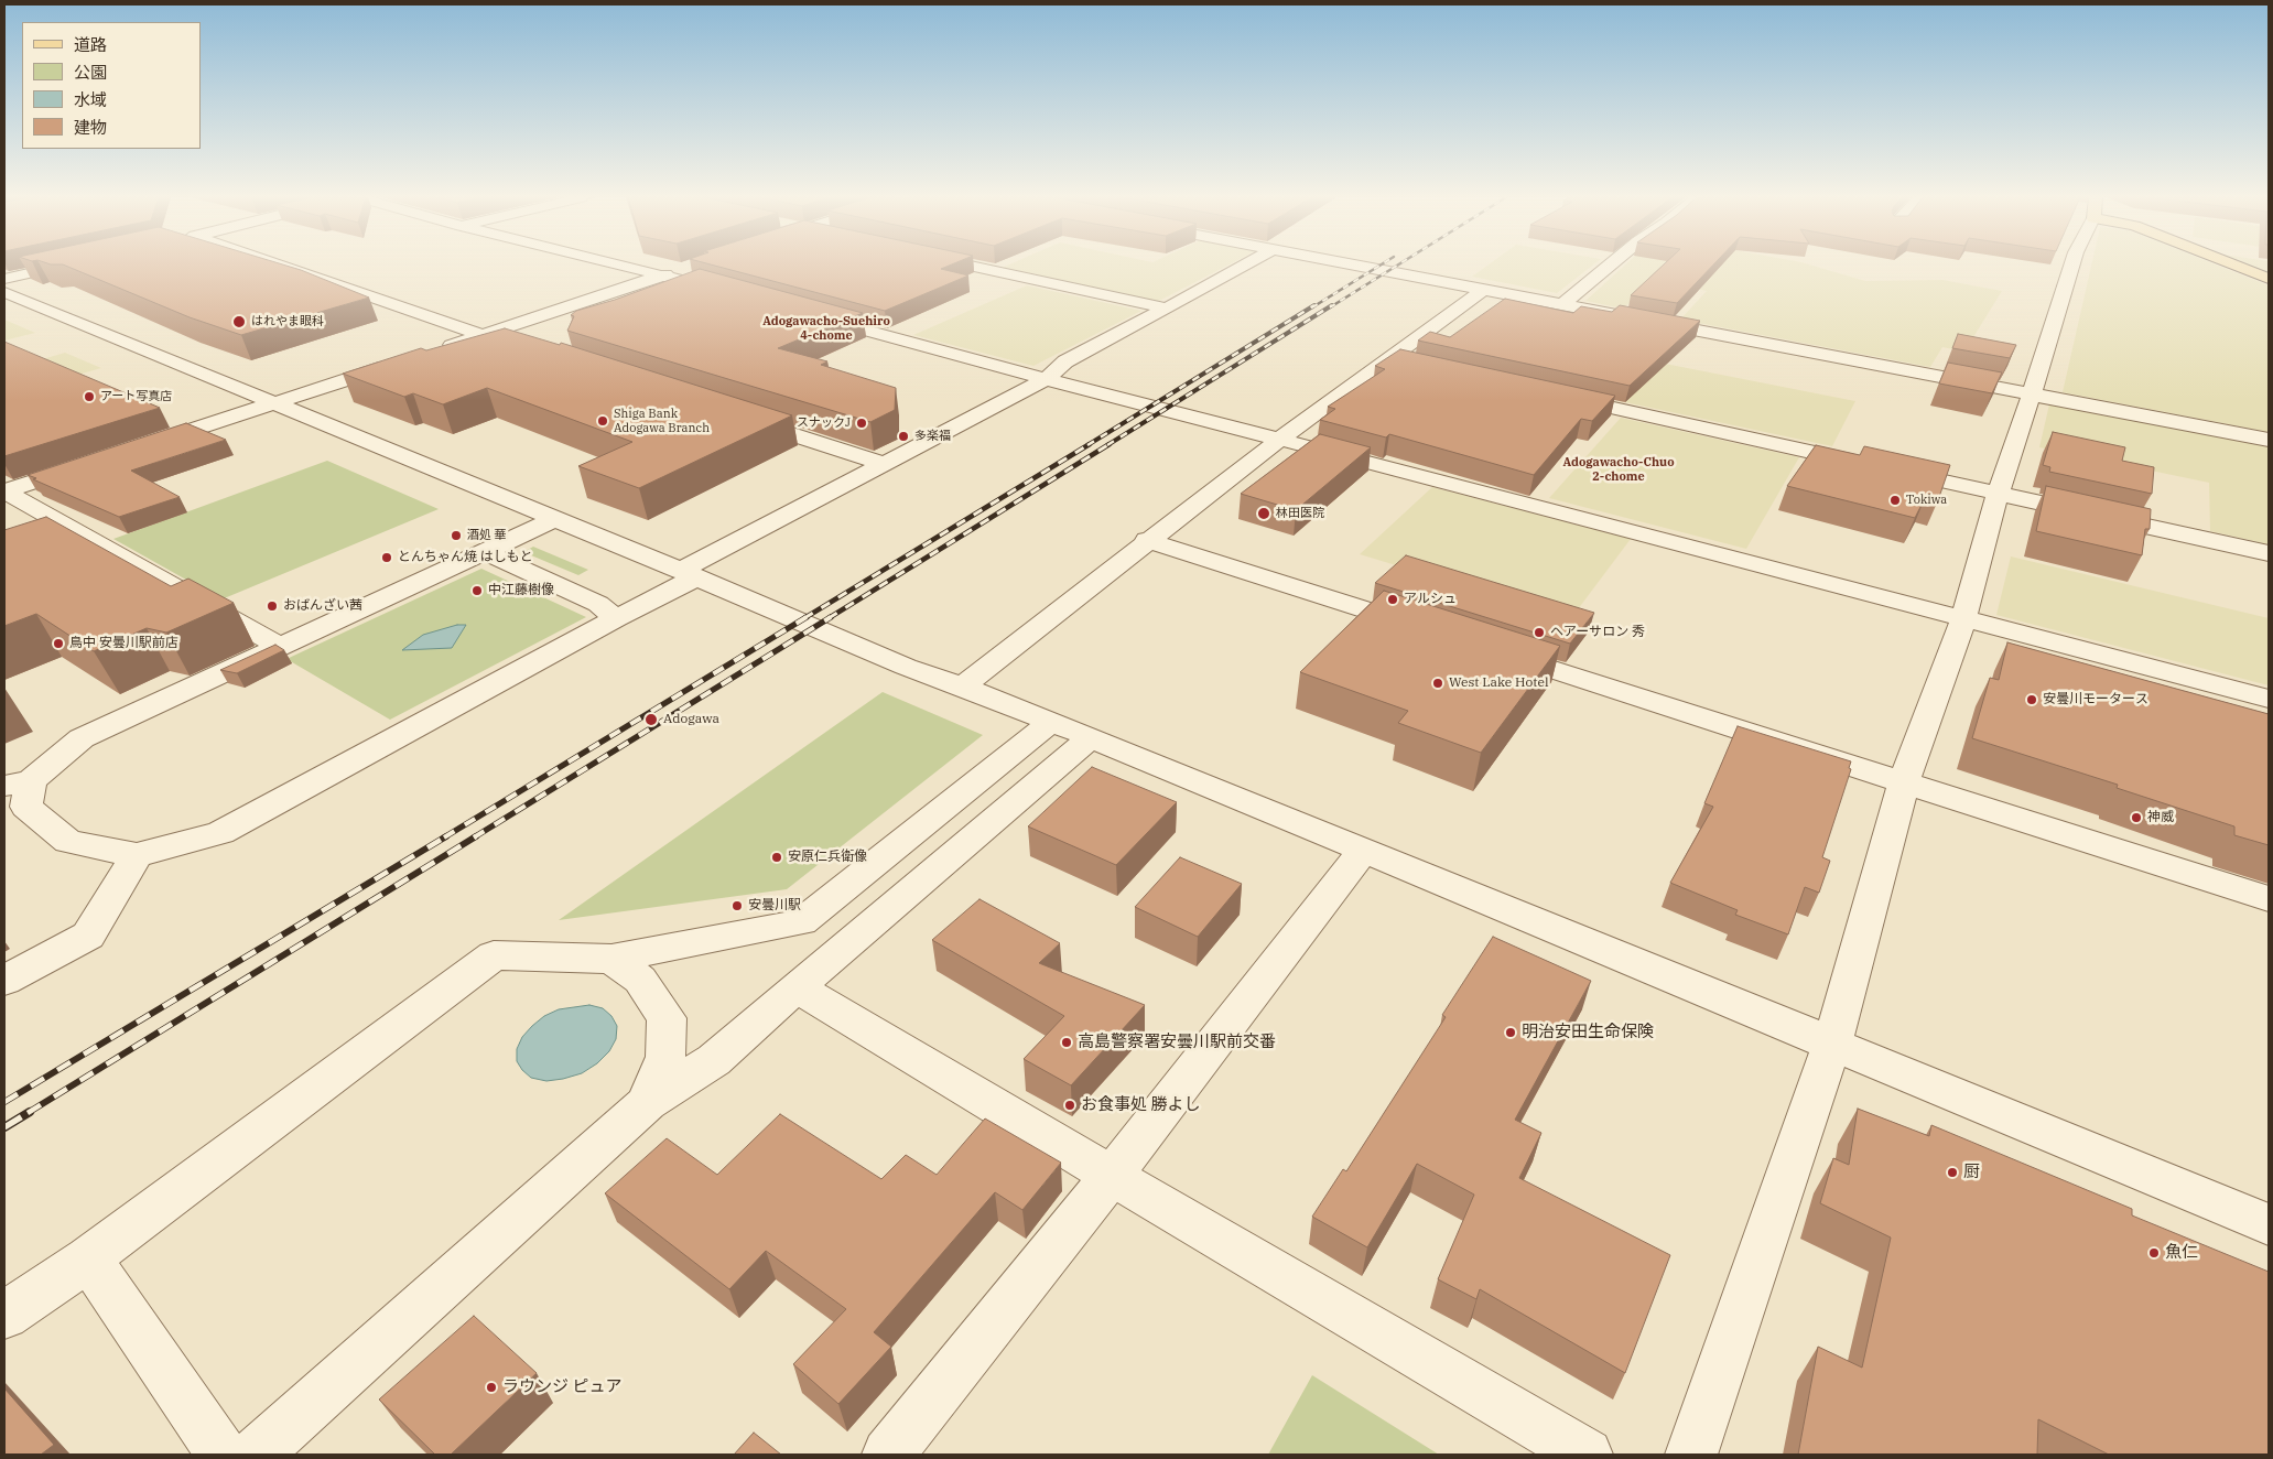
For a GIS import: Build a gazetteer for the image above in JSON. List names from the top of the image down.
{
  "districts": ["Adogawacho-Suehiro 4-chome", "Adogawacho-Chuo 2-chome"],
  "places": [
    "はれやま眼科",
    "アート写真店",
    "Shiga Bank Adogawa Branch",
    "スナックJ",
    "多楽福",
    "Tokiwa",
    "林田医院",
    "酒処 華",
    "とんちゃん焼 はしもと",
    "中江藤樹像",
    "アルシュ",
    "おばんざい茜",
    "ヘアーサロン 秀",
    "鳥中 安曇川駅前店",
    "West Lake Hotel",
    "安曇川モータース",
    "Adogawa",
    "神威",
    "安原仁兵衛像",
    "安曇川駅",
    "明治安田生命保険",
    "高島警察署安曇川駅前交番",
    "お食事処 勝よし",
    "厨",
    "魚仁",
    "ラウンジ ピュア"
  ],
  "legend": [
    "道路",
    "公園",
    "水域",
    "建物"
  ]
}
